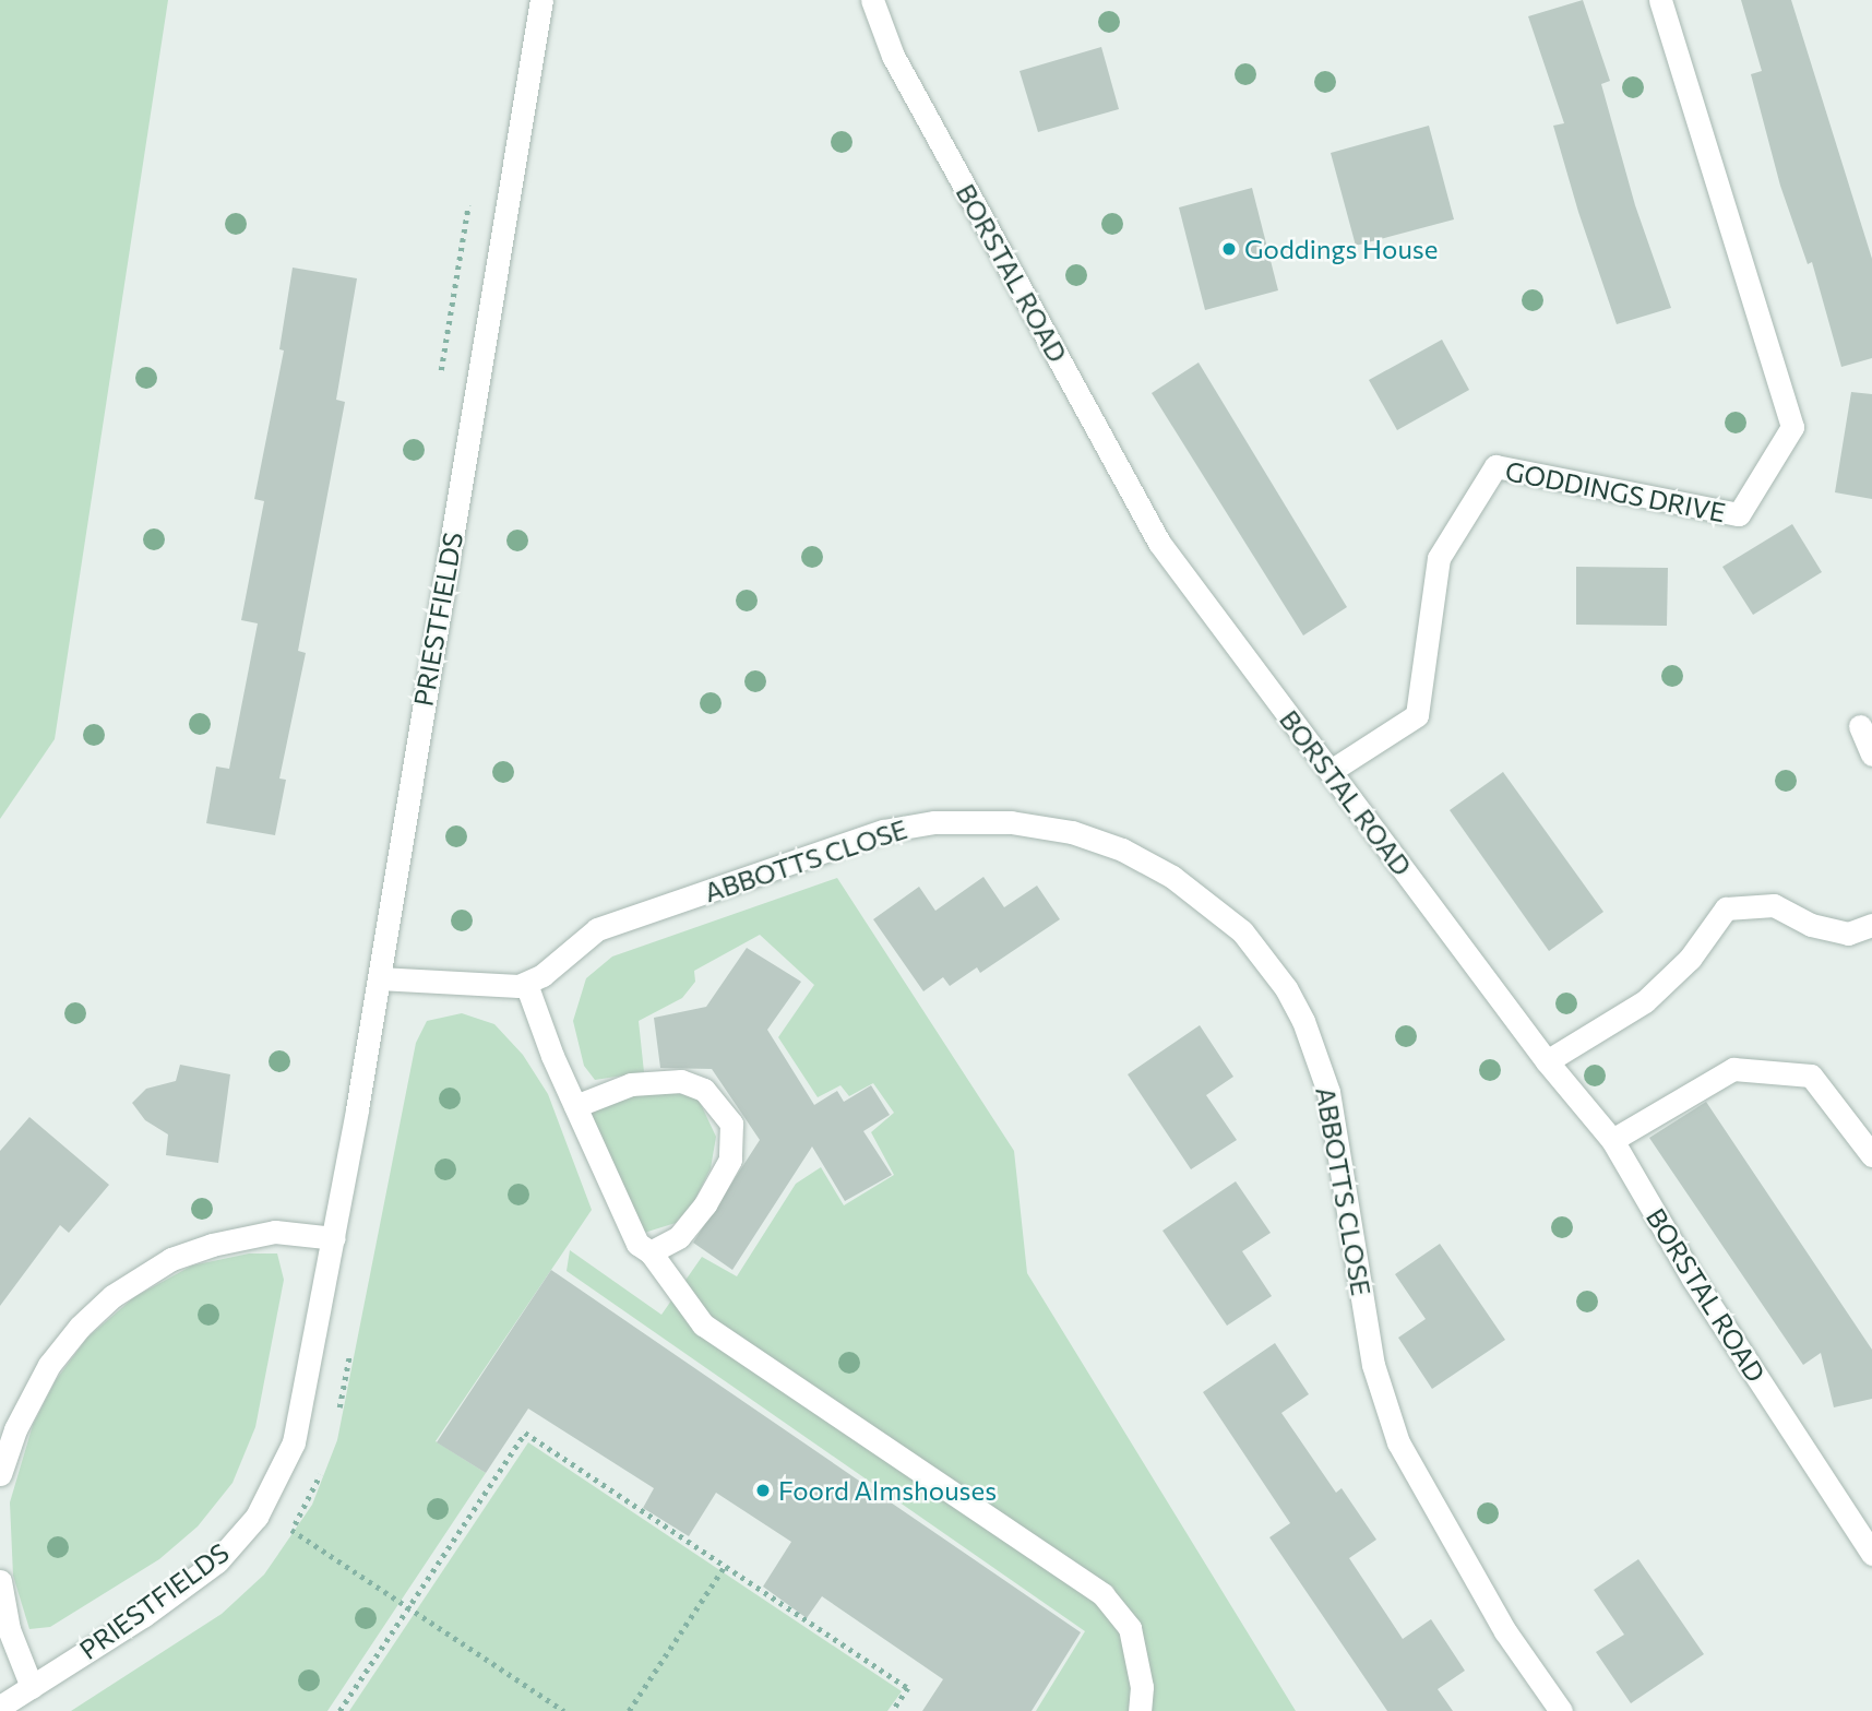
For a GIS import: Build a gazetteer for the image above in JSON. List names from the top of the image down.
{
  "streets": {
    "street": [
      "BORSTAL ROAD",
      "GODDINGS DRIVE",
      "PRIESTFIELDS",
      "ABBOTTS CLOSE"
    ]
  },
  "crossings": [
    ["BORSTAL ROAD", "GODDINGS DRIVE"]
  ],
  "places": ["Goddings House", "Foord Almshouses"]
}
